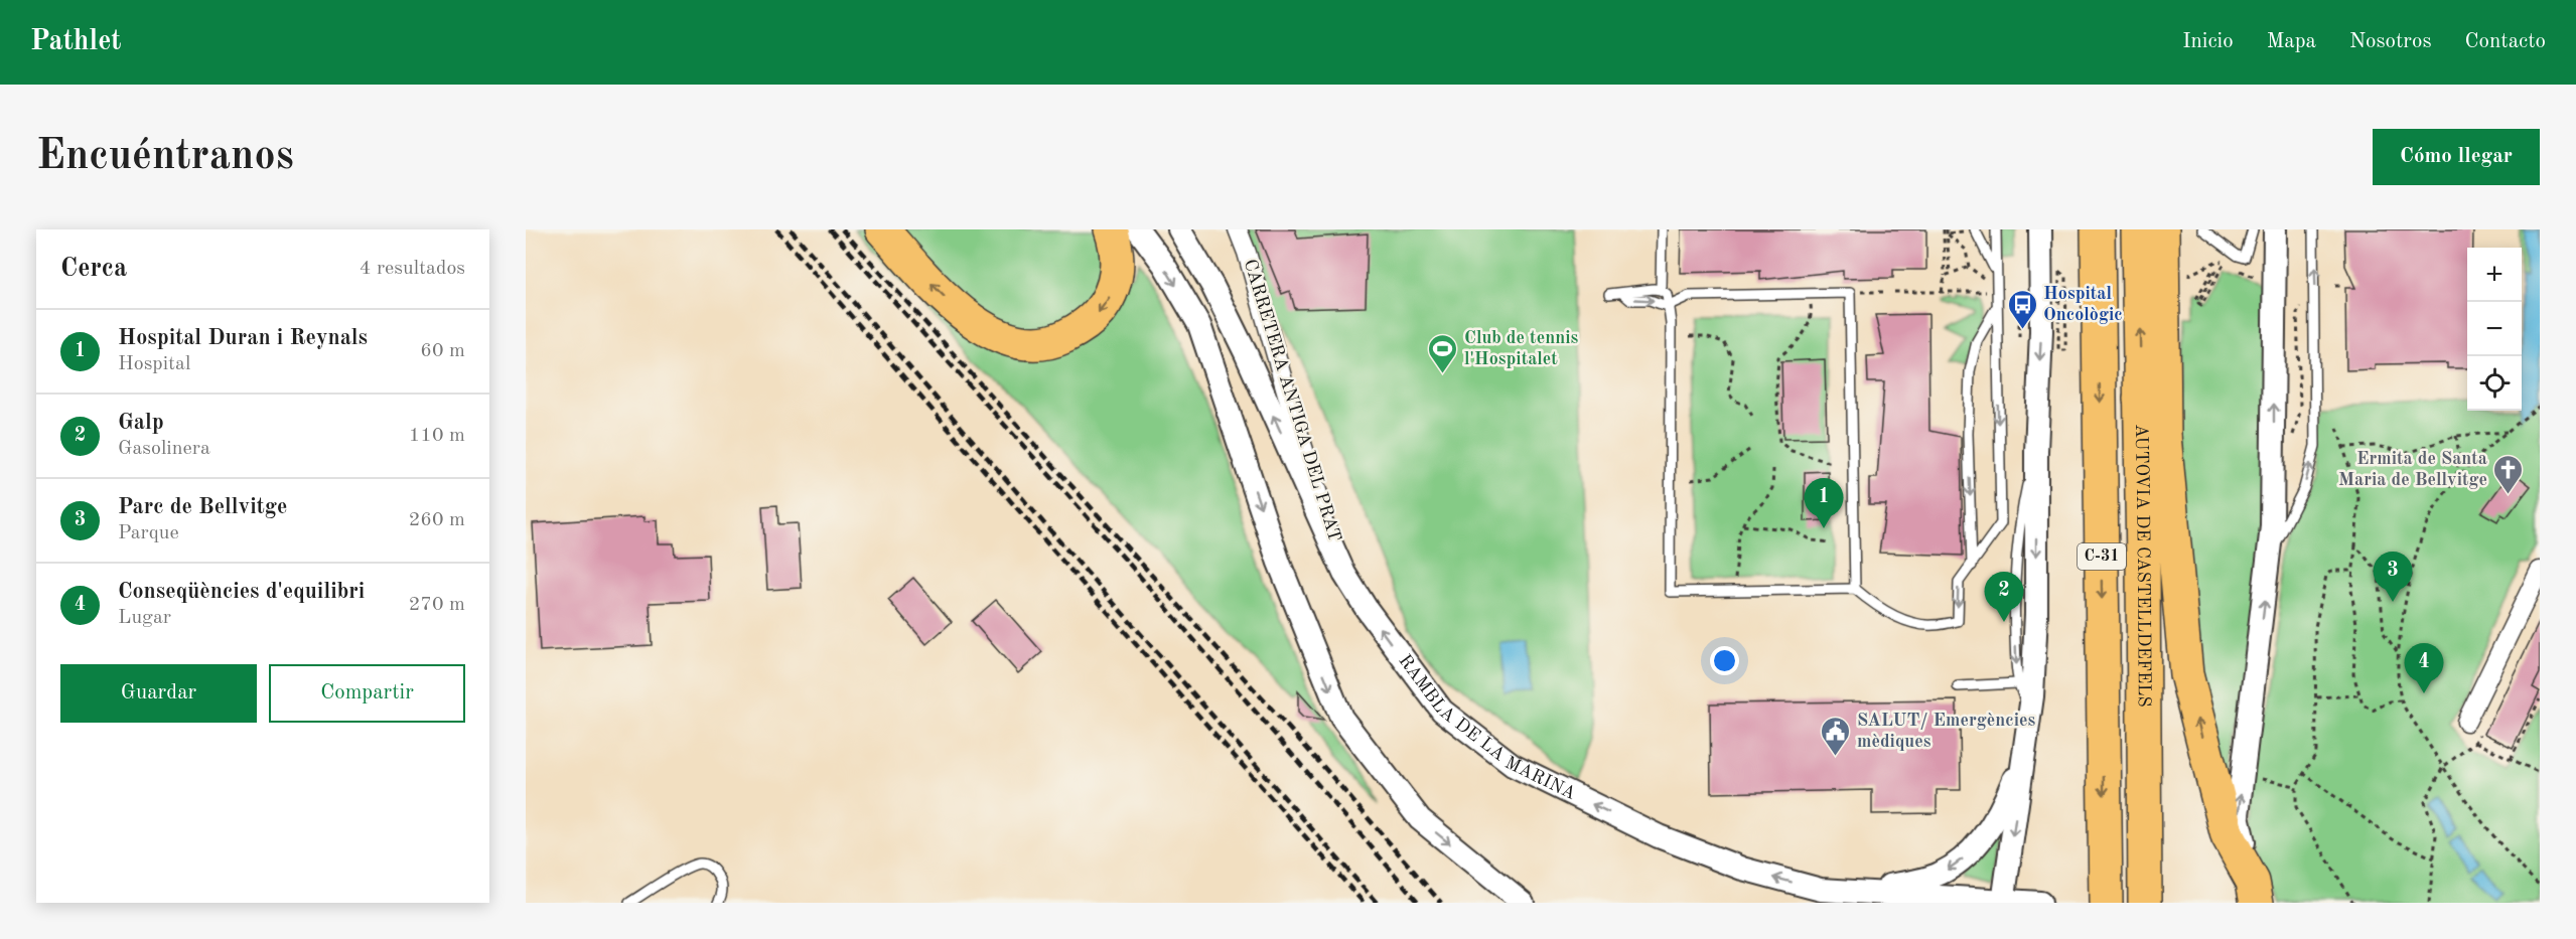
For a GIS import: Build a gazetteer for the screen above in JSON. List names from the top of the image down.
{
  "streets": {
    "highway": ["C-31", "AUTOVIA DE CASTELLDEFELS"],
    "street": ["CARRETERA ANTIGA DEL PRAT", "RAMBLA DE LA MARINA"]
  },
  "crossings": [
    ["CARRETERA ANTIGA DEL PRAT", "RAMBLA DE LA MARINA"]
  ],
  "places": {
    "bus stop": ["Hospital Oncològic"],
    "sports": ["Club de tennis l'Hospitalet"],
    "church": ["Ermita de Santa Maria de Bellvitge"],
    "public building": ["SALUT/ Emergències mèdiques"]
  },
  "page": {
    "header": "Pathlet",
    "nav": [
      "Inicio",
      "Mapa",
      "Nosotros",
      "Contacto"
    ],
    "buttons": [
      "Cómo llegar",
      ["Guardar", "Compartir"]
    ],
    "title": "Encuéntranos",
    "heading": ["Cerca", "4 resultados"],
    "map_buttons": ["+", "−"],
    "list": [
      {
        "mark": "1",
        "name": "Hospital Duran i Reynals",
        "note": "Hospital",
        "value": "60 m"
      },
      {
        "mark": "2",
        "name": "Galp",
        "note": "Gasolinera",
        "value": "110 m"
      },
      {
        "mark": "3",
        "name": "Parc de Bellvitge",
        "note": "Parque",
        "value": "260 m"
      },
      {
        "mark": "4",
        "name": "Conseqüències d'equilibri",
        "note": "Lugar",
        "value": "270 m"
      }
    ],
    "pins": [
      "1",
      "3",
      "2",
      "4"
    ]
  }
}
